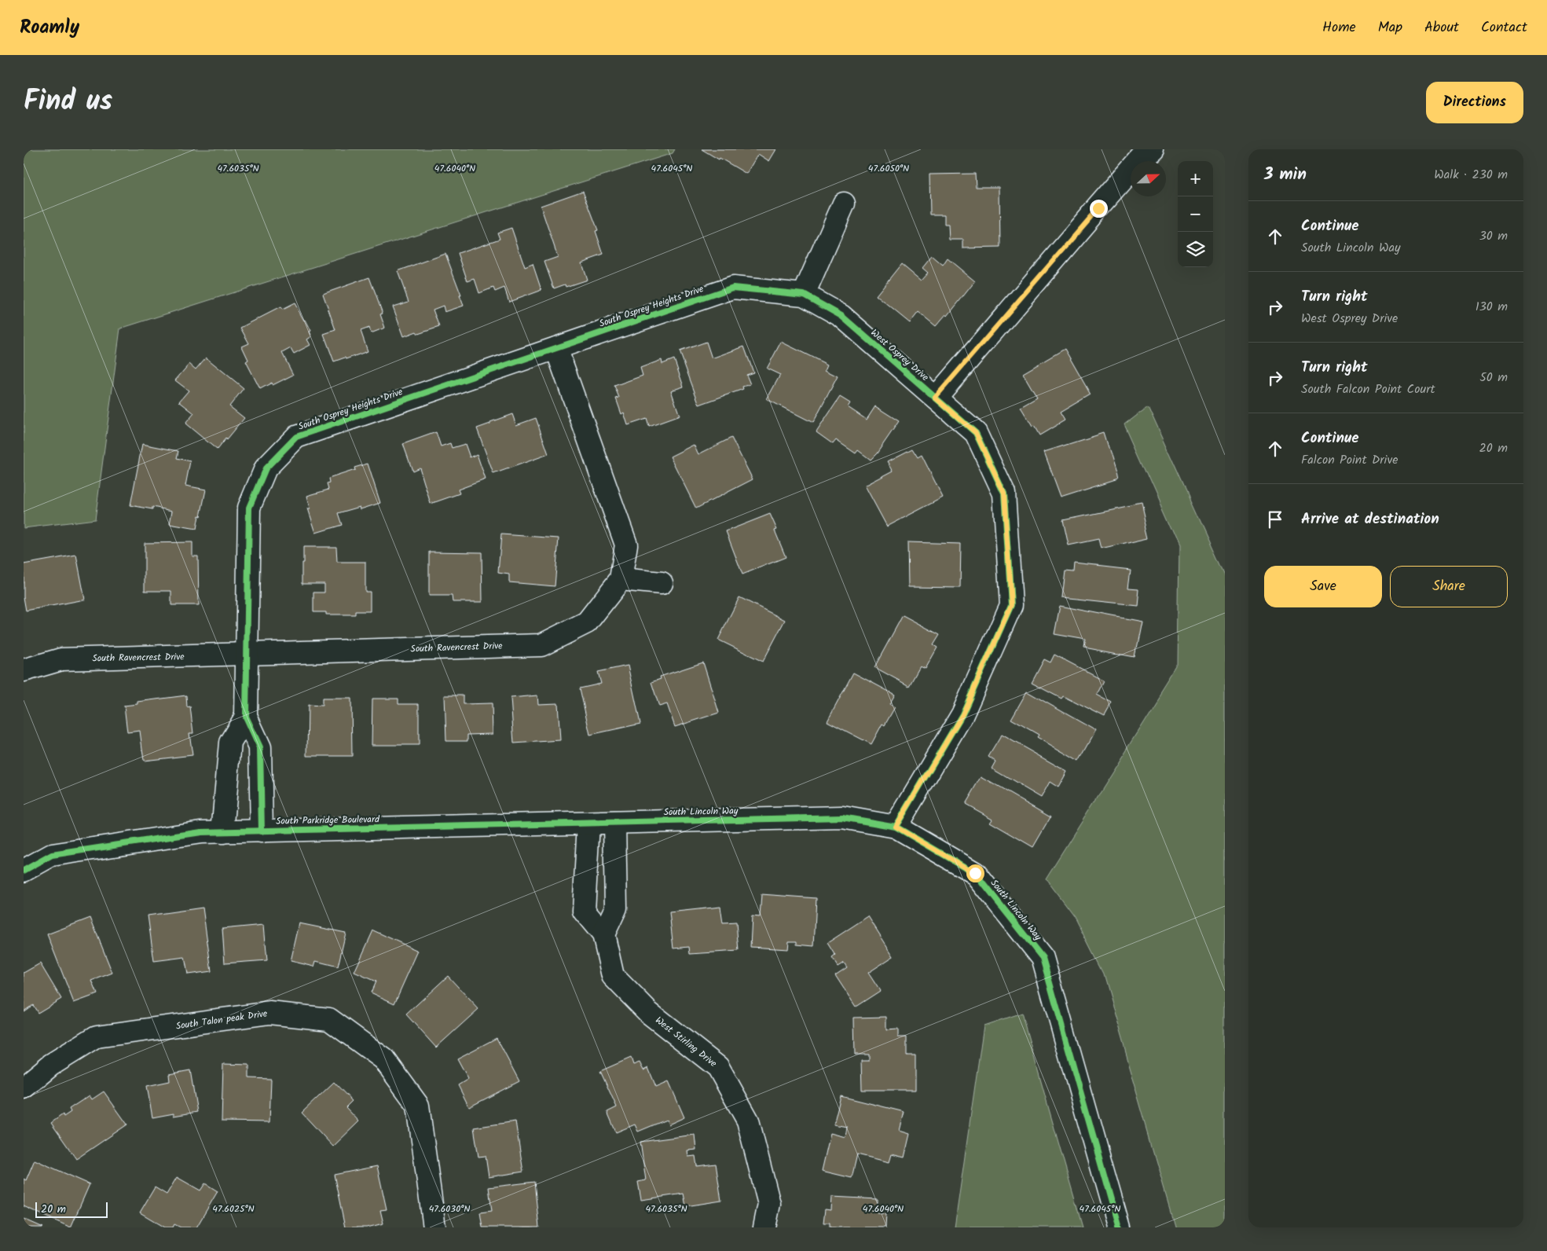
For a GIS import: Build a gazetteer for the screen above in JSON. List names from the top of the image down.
{
  "streets": {
    "street": [
      "South Osprey Heights Drive",
      "West Osprey Drive",
      "South Ravencrest Drive",
      "South Lincoln Way",
      "South Parkridge Boulevard",
      "South Talon peak Drive",
      "West Stirling Drive"
    ]
  },
  "crossings": [
    ["South Osprey Heights Drive", "West Osprey Drive"],
    ["South Osprey Heights Drive", "South Ravencrest Drive"],
    ["South Osprey Heights Drive", "South Parkridge Boulevard"],
    ["West Osprey Drive", "South Lincoln Way"],
    ["South Lincoln Way", "South Parkridge Boulevard"]
  ],
  "scale_bar": "20 m",
  "north": "right",
  "page": {
    "header": "Roamly",
    "nav": [
      "Home",
      "Map",
      "About",
      "Contact"
    ],
    "title": "Find us",
    "buttons": [
      "Directions",
      ["Save", "Share"]
    ],
    "heading": ["3 min", "Walk · 230 m"],
    "map_buttons": ["+", "−"],
    "list": [
      ["Continue", "South Lincoln Way", "30 m"],
      ["Turn right", "West Osprey Drive", "130 m"],
      ["Turn right", "South Falcon Point Court", "50 m"],
      ["Continue", "Falcon Point Drive", "20 m"],
      "Arrive at destination"
    ],
    "scale": "20 m"
  },
  "coordinates": [
    "47.6050°N",
    "47.6035°N",
    "47.6040°N",
    "47.6045°N",
    "47.6025°N",
    "47.6030°N"
  ]
}
